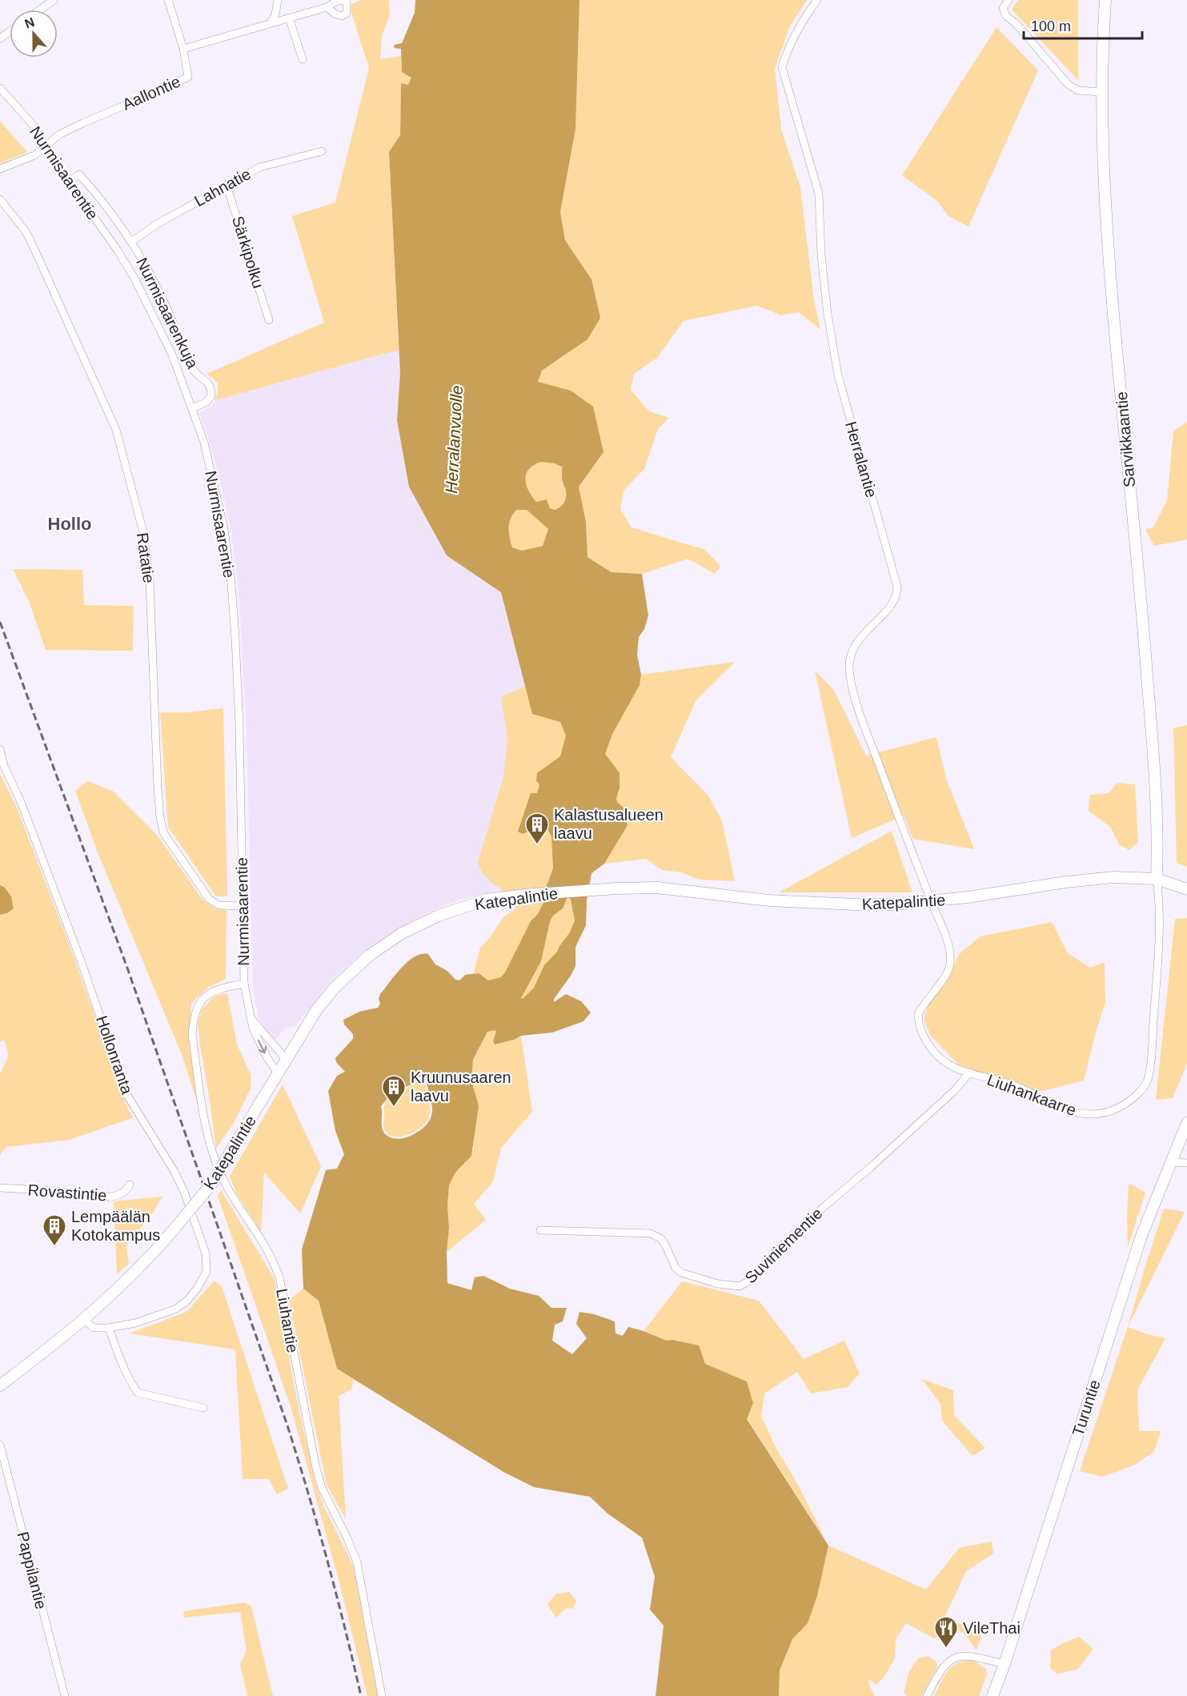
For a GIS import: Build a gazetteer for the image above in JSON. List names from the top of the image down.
{
  "streets": {
    "main road": ["Sarvikkaantie", "Katepalintie", "Turuntie"],
    "street": [
      "Aallontie",
      "Nurmisaarentie",
      "Lahnatie",
      "Särkipolku",
      "Nurmisaarenkuja",
      "Herralantie",
      "Ratatie",
      "Hollonranta",
      "Liuhankaarre",
      "Rovastintie",
      "Suviniementie",
      "Liuhantie",
      "Pappilantie"
    ]
  },
  "crossings": [
    ["Aallontie", "Nurmisaarentie"],
    ["Nurmisaarentie", "Nurmisaarenkuja"],
    ["Nurmisaarentie", "Ratatie"],
    ["Nurmisaarentie", "Katepalintie"],
    ["Nurmisaarentie", "Liuhantie"],
    ["Lahnatie", "Särkipolku"],
    ["Lahnatie", "Nurmisaarenkuja"],
    ["Sarvikkaantie", "Katepalintie"],
    ["Sarvikkaantie", "Liuhankaarre"],
    ["Herralantie", "Katepalintie"],
    ["Herralantie", "Liuhankaarre"],
    ["Katepalintie", "Hollonranta"],
    ["Katepalintie", "Liuhankaarre"],
    ["Liuhankaarre", "Suviniementie"]
  ],
  "districts": ["Hollo"],
  "water": ["Herralanvuolle"],
  "places": {
    "building": ["Kalastusalueen laavu", "Kruunusaaren laavu", "Lempäälän Kotokampus"],
    "restaurant": ["VileThai"]
  },
  "scale_bar": "100 m",
  "north": "top"
}
